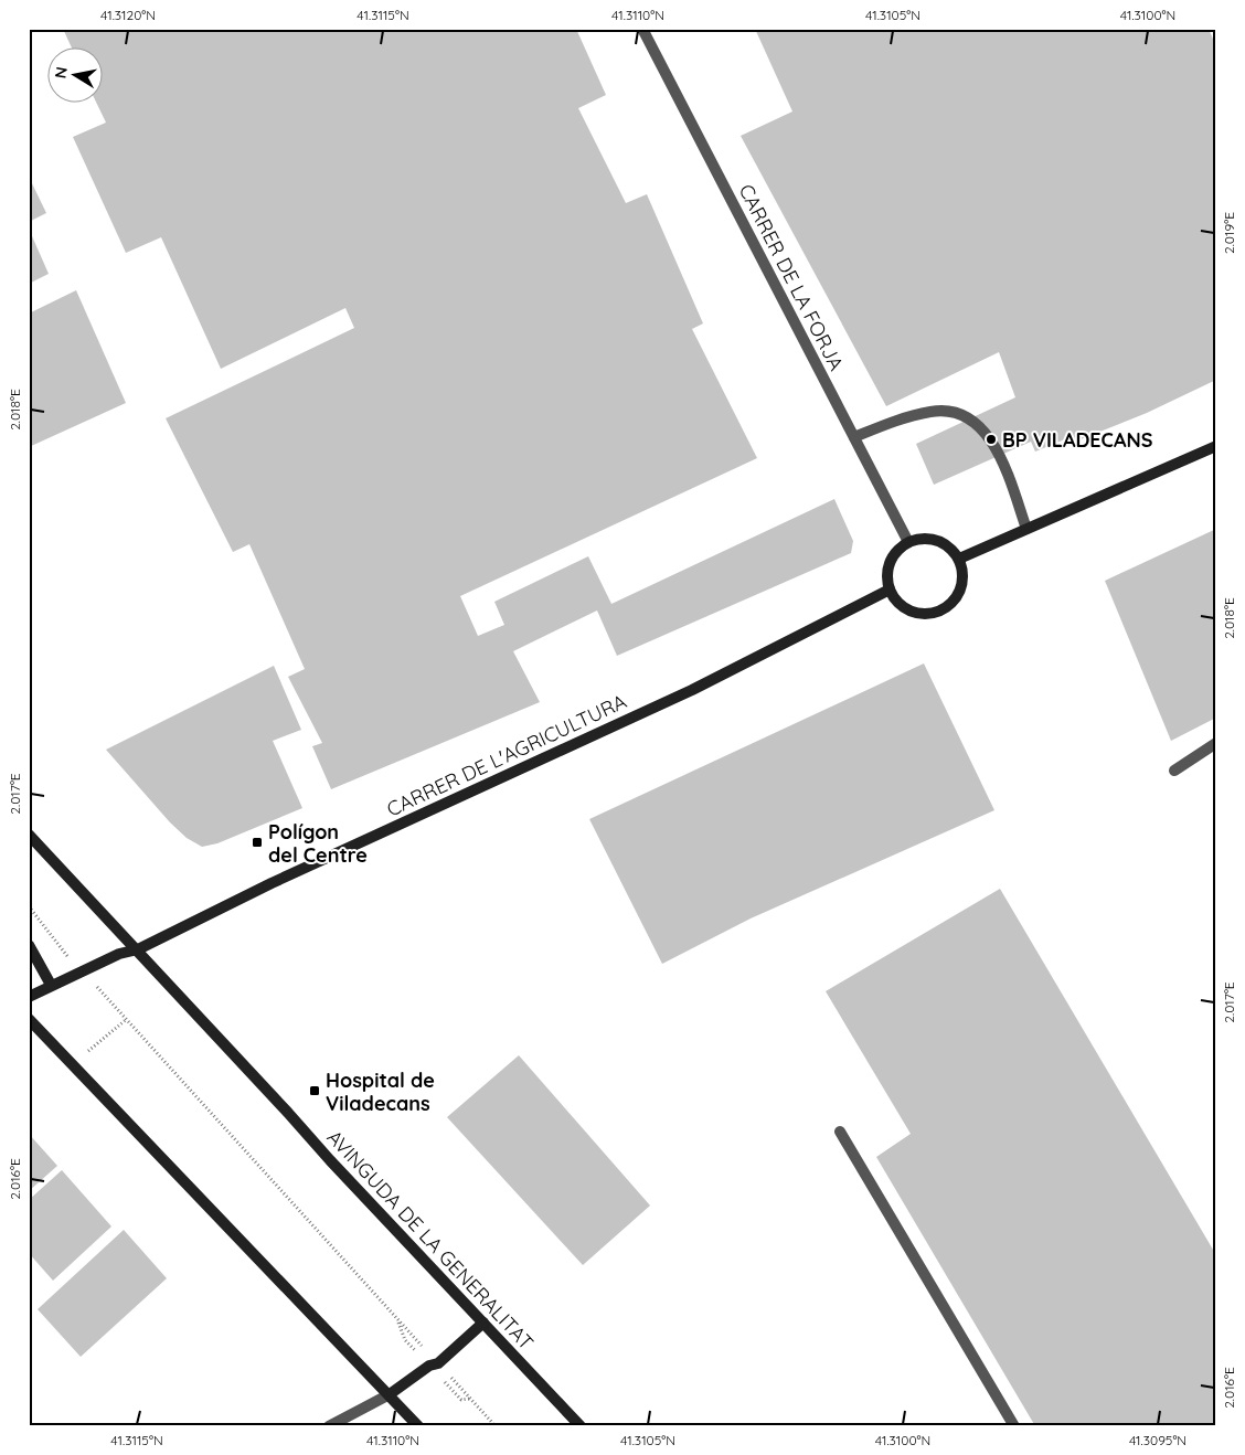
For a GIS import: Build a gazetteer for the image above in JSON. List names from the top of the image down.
{
  "streets": {
    "street": ["CARRER DE LA FORJA", "CARRER DE L'AGRICULTURA", "AVINGUDA DE LA GENERALITAT"]
  },
  "crossings": [
    ["CARRER DE LA FORJA", "CARRER DE L'AGRICULTURA"],
    ["CARRER DE L'AGRICULTURA", "AVINGUDA DE LA GENERALITAT"]
  ],
  "places": {
    "other": ["BP VILADECANS"],
    "transit": ["Polígon del Centre", "Hospital de Viladecans"]
  },
  "north": "left",
  "coordinates": [
    "41.3120°N",
    "41.3115°N",
    "41.3110°N",
    "41.3105°N",
    "41.3100°N",
    "2.019°E",
    "2.018°E",
    "2.017°E",
    "2.016°E",
    "41.3095°N"
  ]
}
